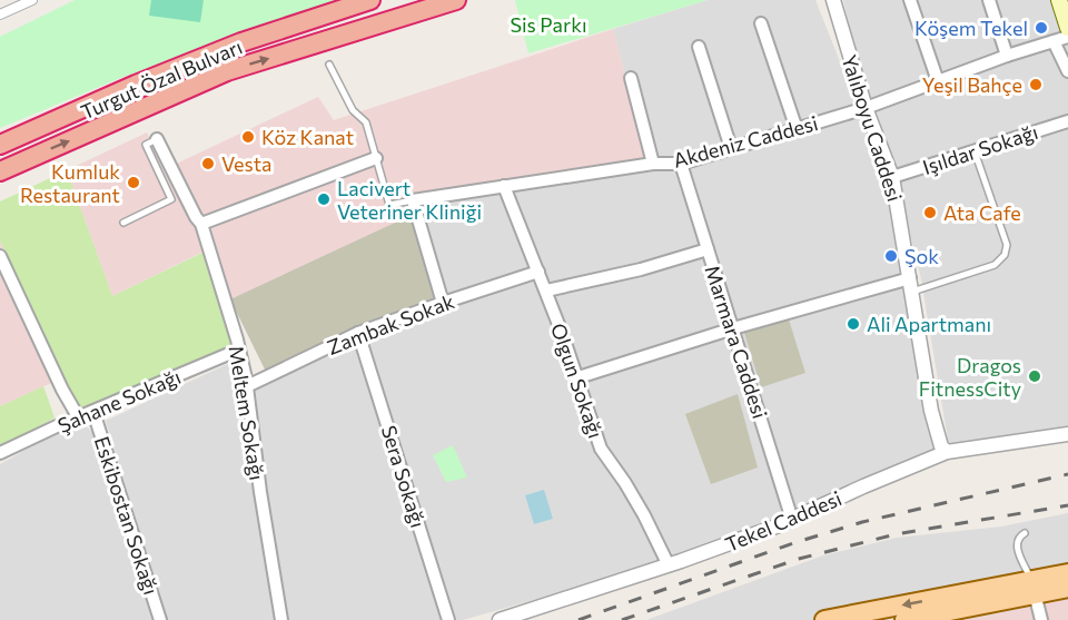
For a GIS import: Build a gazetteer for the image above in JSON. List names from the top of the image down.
{
  "streets": {
    "highway": ["Turgut Özal Bulvarı"],
    "street": [
      "Yalıboyu Caddesi",
      "Akdeniz Caddesi",
      "Işıldar Sokağı",
      "Zambak Sokak",
      "Marmara Caddesi",
      "Olgun Sokağı",
      "Şahane Sokağı",
      "Meltem Sokağı",
      "Sera Sokağı",
      "Eskibostan Sokağı",
      "Tekel Caddesi"
    ]
  },
  "crossings": [
    ["Yalıboyu Caddesi", "Akdeniz Caddesi"],
    ["Yalıboyu Caddesi", "Işıldar Sokağı"],
    ["Yalıboyu Caddesi", "Tekel Caddesi"],
    ["Akdeniz Caddesi", "Marmara Caddesi"],
    ["Akdeniz Caddesi", "Olgun Sokağı"],
    ["Zambak Sokak", "Olgun Sokağı"],
    ["Zambak Sokak", "Meltem Sokağı"],
    ["Zambak Sokak", "Sera Sokağı"],
    ["Marmara Caddesi", "Tekel Caddesi"],
    ["Olgun Sokağı", "Tekel Caddesi"],
    ["Şahane Sokağı", "Meltem Sokağı"],
    ["Şahane Sokağı", "Eskibostan Sokağı"]
  ],
  "parks": ["Sis Parkı"],
  "places": [
    "Köşem Tekel",
    "Yeşil Bahçe",
    "Köz Kanat",
    "Vesta",
    "Kumluk Restaurant",
    "Lacivert Veteriner Kliniği",
    "Ata Cafe",
    "Şok",
    "Ali Apartmanı",
    "Dragos FitnessCity"
  ]
}
